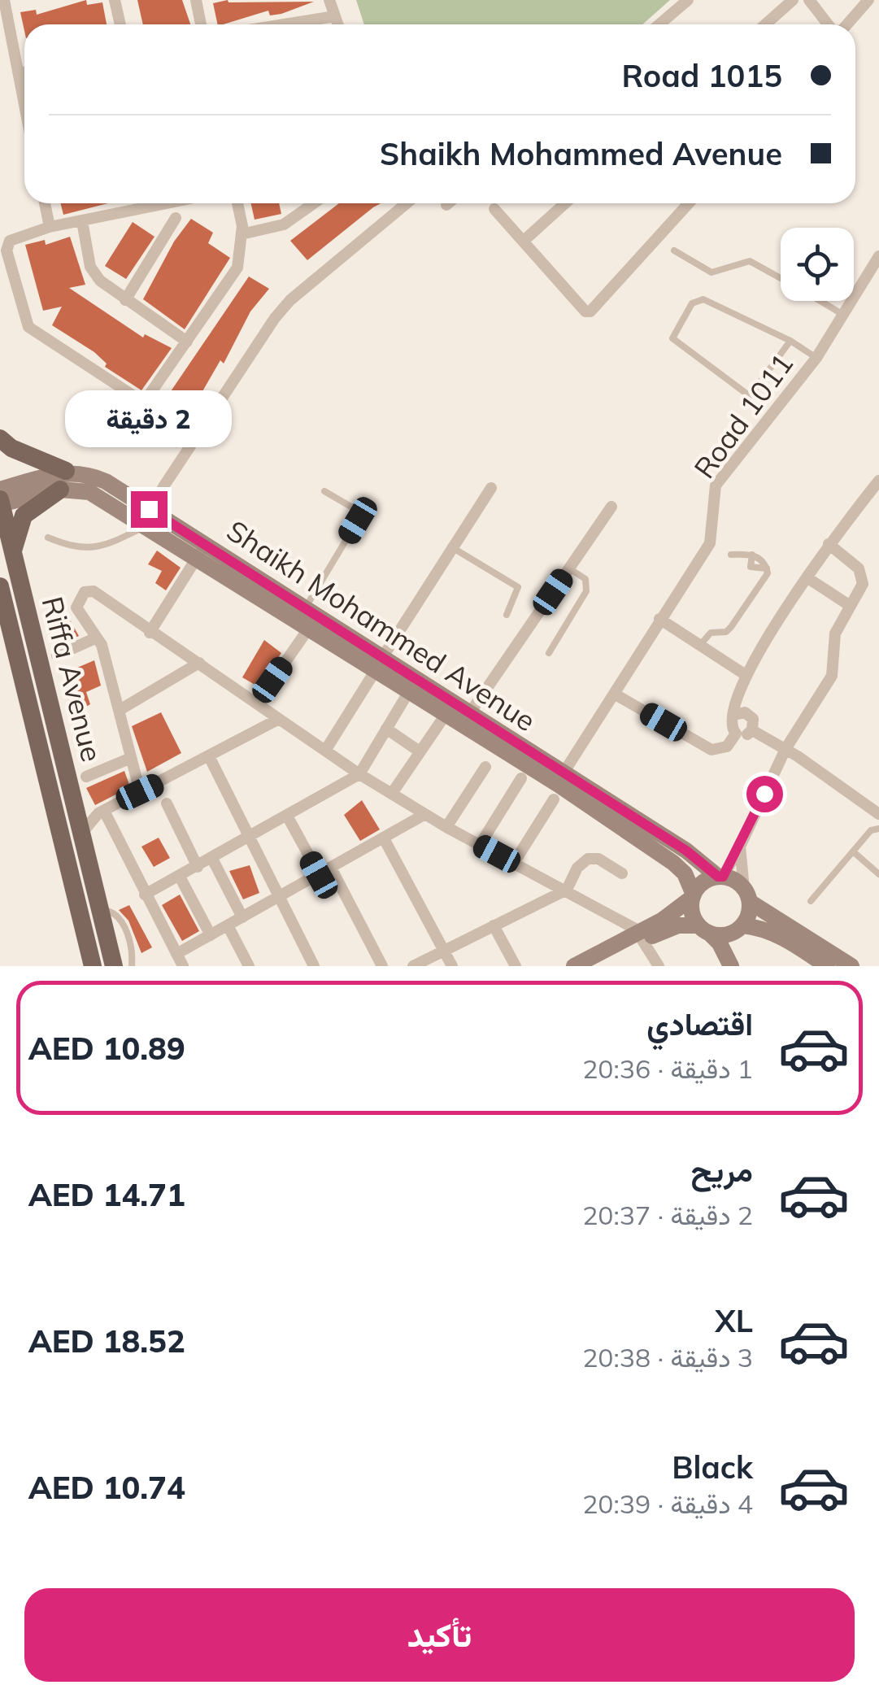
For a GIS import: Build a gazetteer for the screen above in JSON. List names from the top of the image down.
{
  "streets": {
    "main road": ["Riffa Avenue"],
    "street": ["Road 1011", "Shaikh Mohammed Avenue"]
  },
  "crossings": [
    ["Road 1011", "Shaikh Mohammed Avenue"],
    ["Shaikh Mohammed Avenue", "Riffa Avenue"]
  ],
  "page": {
    "banner": ["Road 1015", "Shaikh Mohammed Avenue"],
    "bubble": "2 دقيقة",
    "list": [
      {
        "name": "اقتصادي",
        "note": "1 دقيقة · 20:36",
        "value": "AED 10.89"
      },
      {
        "name": "مريح",
        "note": "2 دقيقة · 20:37",
        "value": "AED 14.71"
      },
      {
        "name": "XL",
        "note": "3 دقيقة · 20:38",
        "value": "AED 18.52"
      },
      {
        "name": "Black",
        "note": "4 دقيقة · 20:39",
        "value": "AED 10.74"
      }
    ],
    "buttons": "تأكيد"
  }
}
